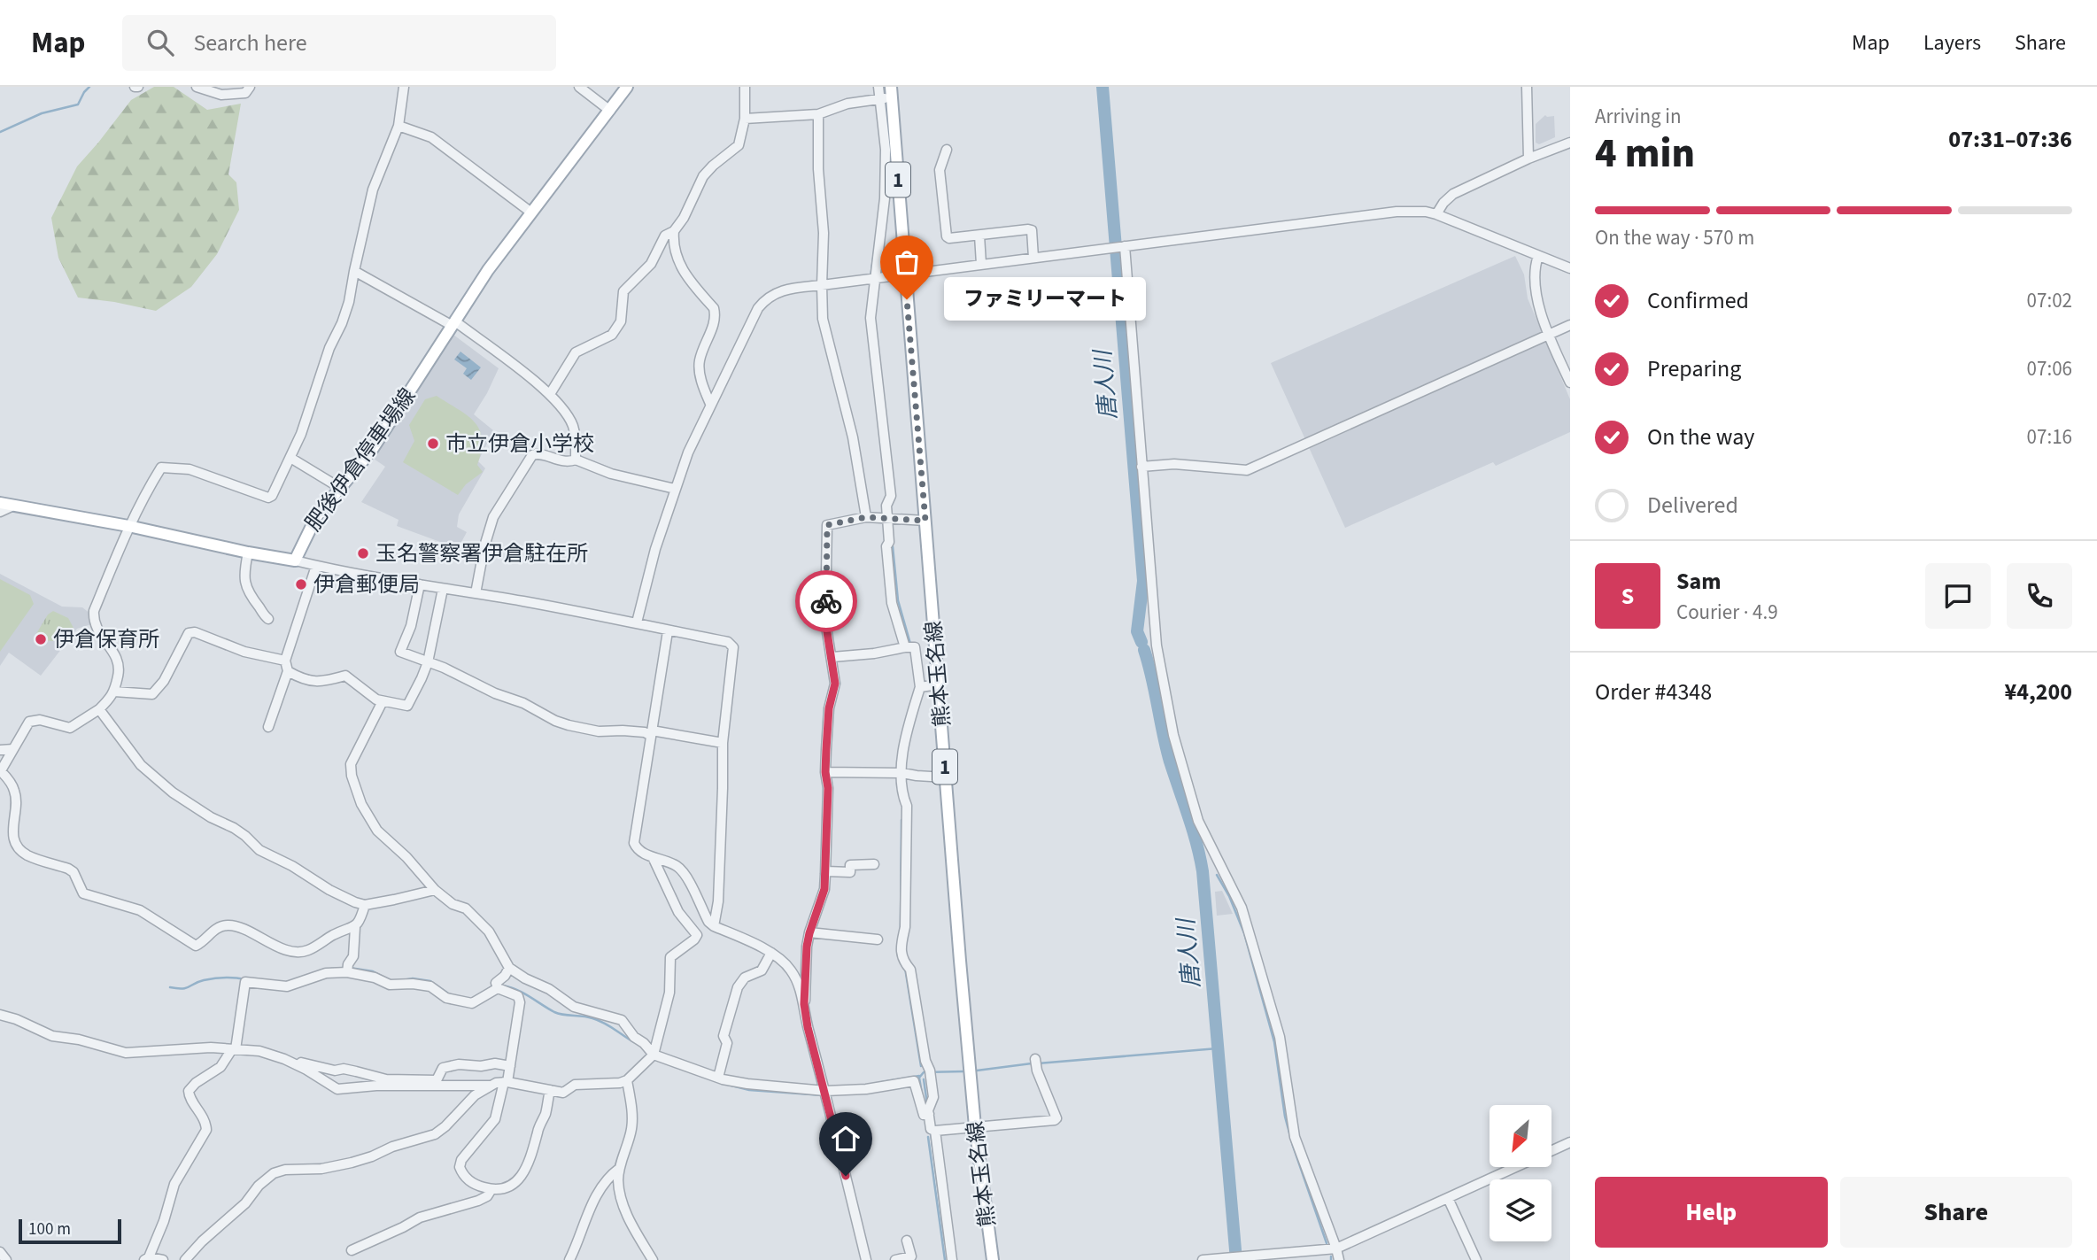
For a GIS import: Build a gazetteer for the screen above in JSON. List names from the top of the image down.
{
  "streets": {
    "main road": ["1", "肥後伊倉停車場線", "熊本玉名線"]
  },
  "water": ["唐人川"],
  "places": [
    "ファミリーマート",
    "市立伊倉小学校",
    "玉名警察署伊倉駐在所",
    "伊倉郵便局",
    "伊倉保育所"
  ],
  "scale_bar": "100 m",
  "north": "bottom left",
  "page": {
    "header": "Map",
    "search": "Search here",
    "nav": ["Map", "Layers", "Share"],
    "heading": ["4 min", "Arriving in", "07:31–07:36"],
    "panel": [
      "Sam",
      "Courier · 4.9",
      "Order #4348",
      "¥4,200"
    ],
    "bar": "On the way · 570 m",
    "list": [
      ["Confirmed", "07:02"],
      ["Preparing", "07:06"],
      ["On the way", "07:16"],
      "Delivered"
    ],
    "bubble": "ファミリーマート",
    "round": "S",
    "buttons": ["Help", "Share"],
    "scale": "100 m"
  }
}
